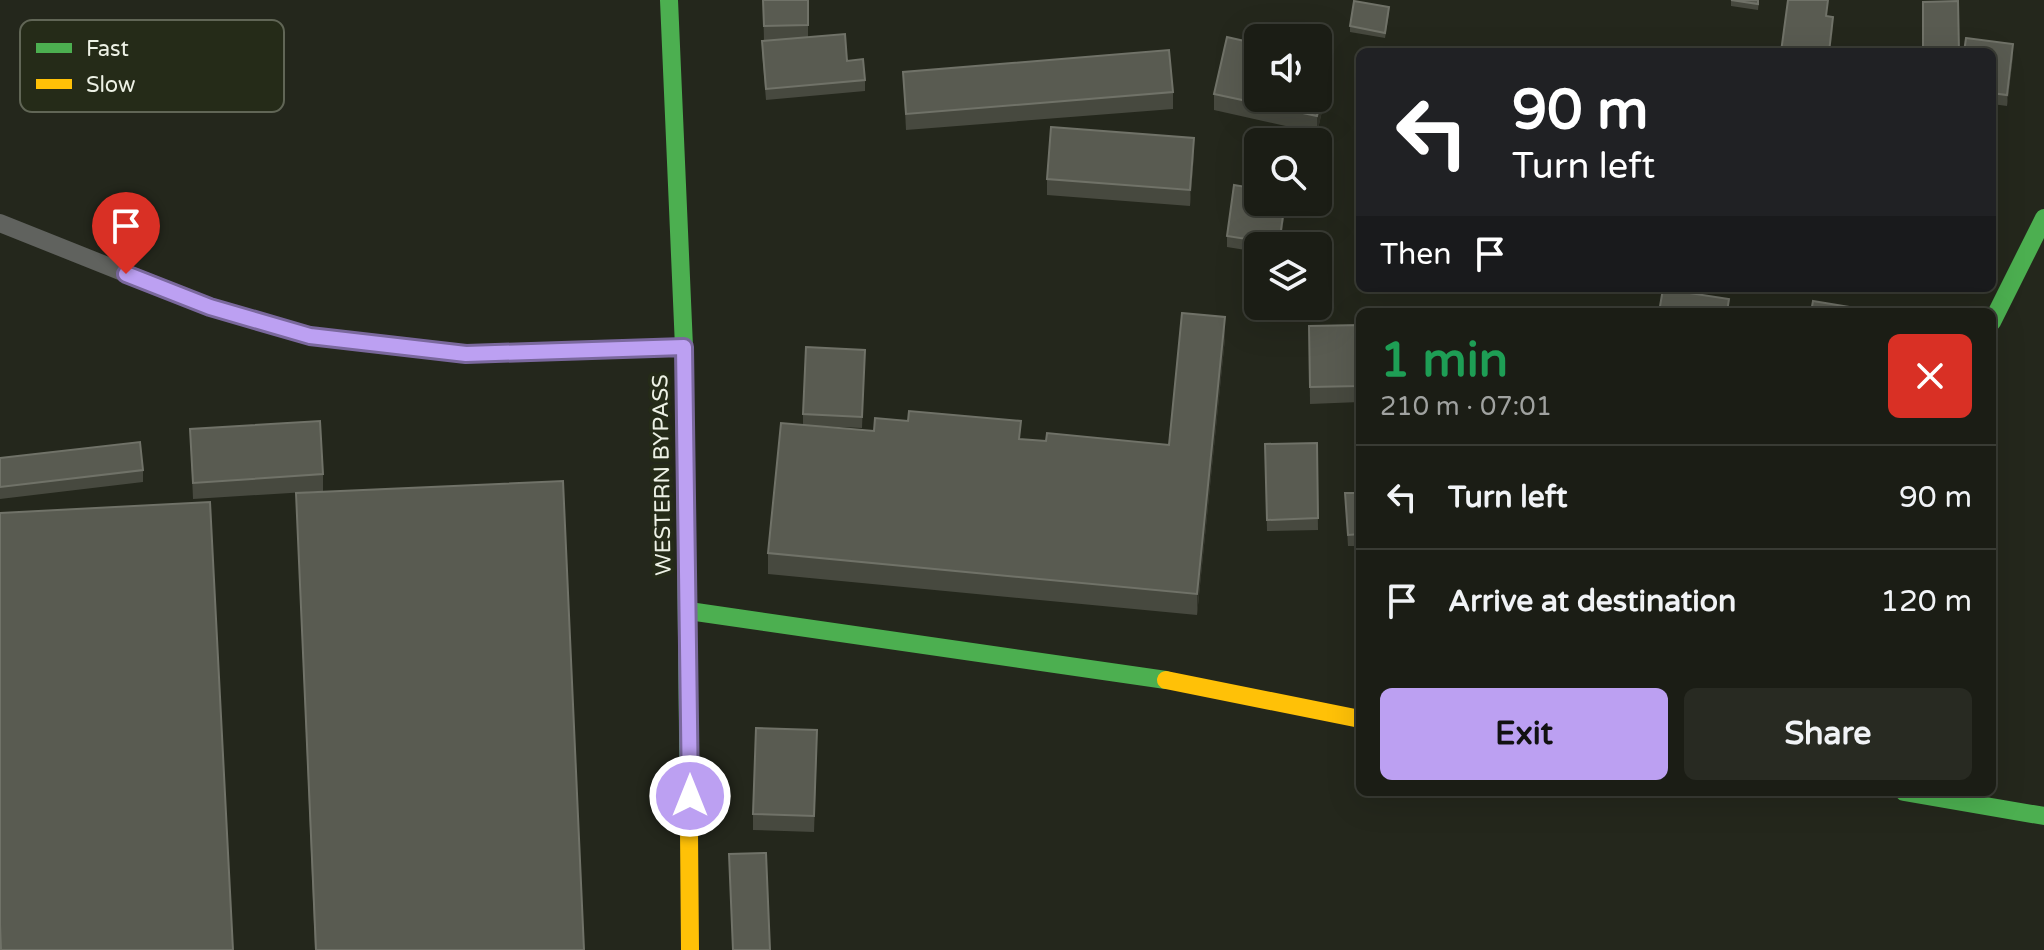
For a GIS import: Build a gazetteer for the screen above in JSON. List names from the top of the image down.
{
  "streets": {
    "main road": ["WESTERN BYPASS"]
  },
  "legend": ["Fast", "Slow"],
  "page": {
    "turn": ["90 m", "Turn left"],
    "then": "Then",
    "heading": ["1 min", "210 m · 07:01"],
    "list": [
      {
        "name": "Turn left",
        "value": "90 m"
      },
      {
        "name": "Arrive at destination",
        "value": "120 m"
      }
    ],
    "buttons": ["Exit", "Share"]
  }
}
